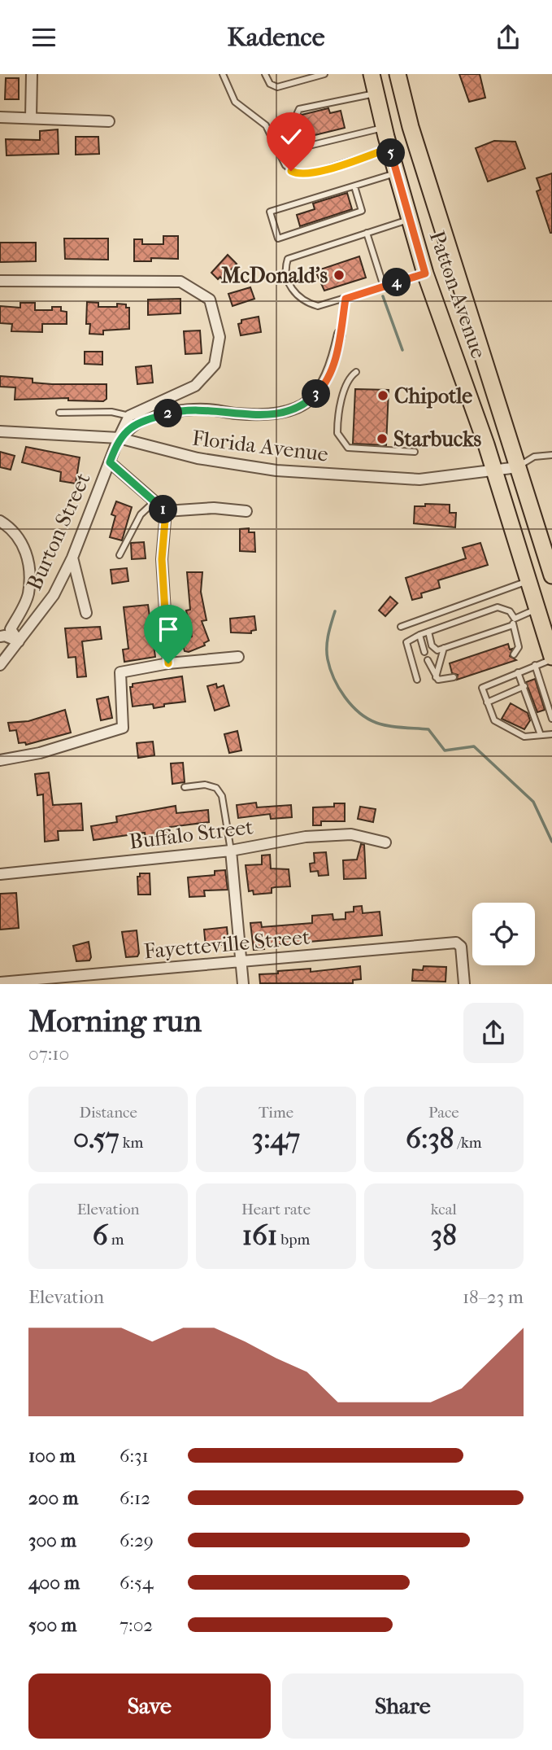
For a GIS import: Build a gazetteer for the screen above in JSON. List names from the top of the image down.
{
  "streets": {
    "main road": ["Patton Avenue"],
    "street": [
      "Florida Avenue",
      "Burton Street",
      "Buffalo Street",
      "Fayetteville Street"
    ]
  },
  "crossings": [
    ["Patton Avenue", "Florida Avenue"],
    ["Florida Avenue", "Burton Street"]
  ],
  "places": ["McDonald's", "Chipotle", "Starbucks"],
  "page": {
    "header": "Kadence",
    "pins": [
      "5",
      "4",
      "3",
      "2",
      "1"
    ],
    "heading": ["Morning run", "07:10"],
    "stats": [
      ["Distance", "0.57 km"],
      ["Time", "3:47"],
      ["Pace", "6:38 /km"],
      ["Elevation", "6 m"],
      ["Heart rate", "161 bpm"],
      ["kcal", "38"]
    ],
    "chart": ["Elevation", "18–23 m"],
    "list": [
      {
        "name": "100 m",
        "note": "6:31"
      },
      {
        "name": "200 m",
        "note": "6:12"
      },
      {
        "name": "300 m",
        "note": "6:29"
      },
      {
        "name": "400 m",
        "note": "6:54"
      },
      {
        "name": "500 m",
        "note": "7:02"
      }
    ],
    "buttons": ["Save", "Share"]
  }
}
